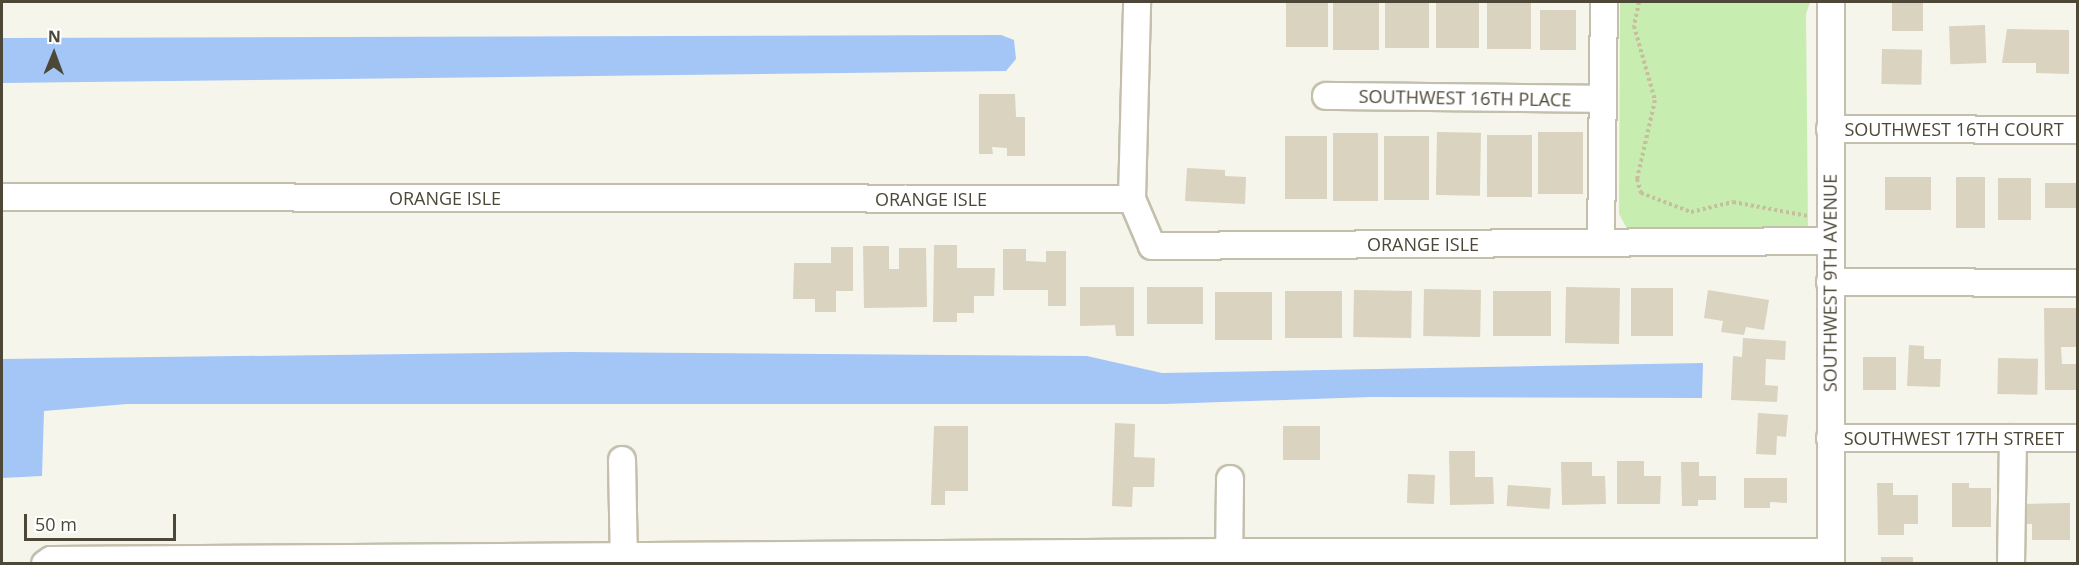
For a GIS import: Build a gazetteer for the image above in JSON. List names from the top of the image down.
{
  "streets": {
    "street": [
      "SOUTHWEST 16TH PLACE",
      "SOUTHWEST 16TH COURT",
      "ORANGE ISLE",
      "SOUTHWEST 9TH AVENUE",
      "SOUTHWEST 17TH STREET"
    ]
  },
  "crossings": [
    ["SOUTHWEST 16TH COURT", "SOUTHWEST 9TH AVENUE"],
    ["ORANGE ISLE", "SOUTHWEST 9TH AVENUE"],
    ["SOUTHWEST 9TH AVENUE", "SOUTHWEST 17TH STREET"]
  ],
  "scale_bar": "50 m",
  "north": "top"
}
